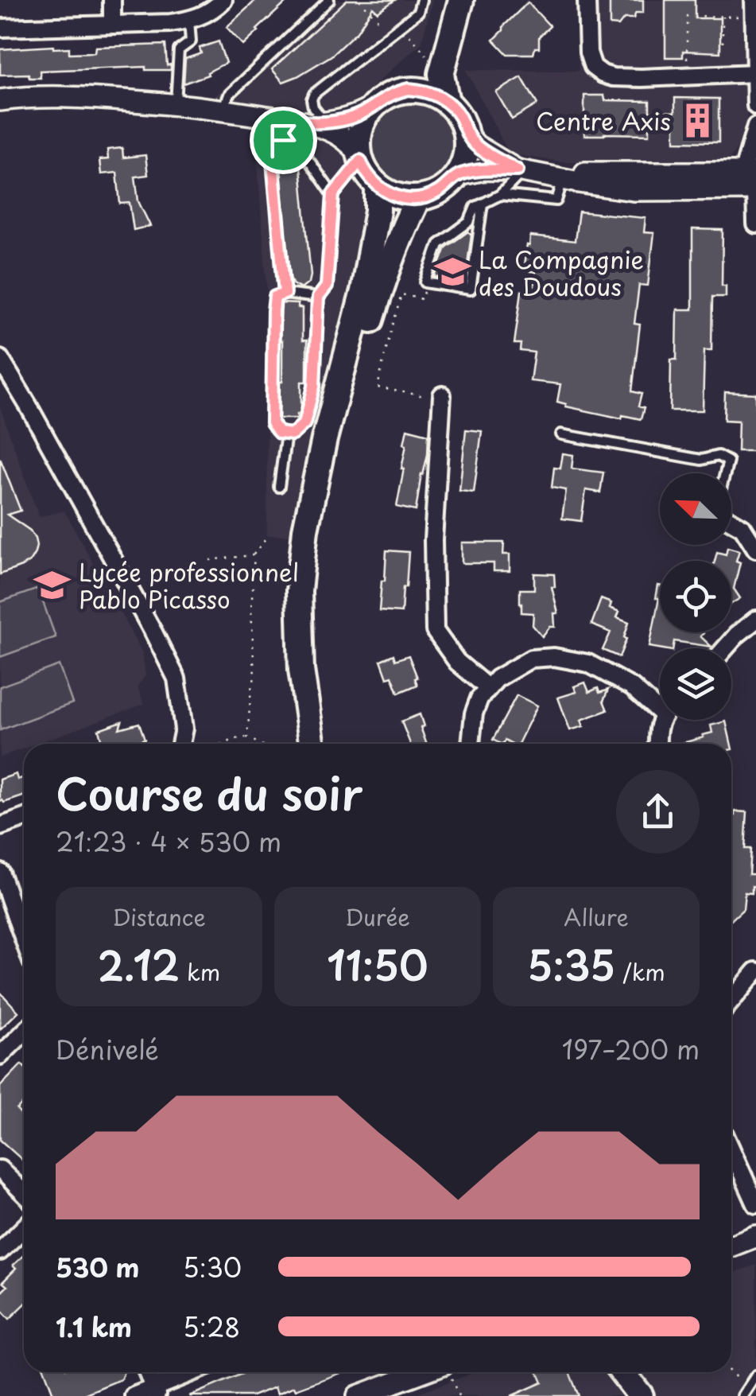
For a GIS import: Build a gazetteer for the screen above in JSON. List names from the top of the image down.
{
  "places": {
    "building": ["Centre Axis"],
    "school or university": ["La Compagnie des Doudous", "Lycée professionnel Pablo Picasso"]
  },
  "north": "top left",
  "page": {
    "heading": ["Course du soir", "21:23 · 4 × 530 m"],
    "stats": [
      ["Distance", "2.12 km"],
      ["Durée", "11:50"],
      ["Allure", "5:35 /km"]
    ],
    "chart": ["Dénivelé", "197–200 m"],
    "list": [
      {
        "name": "530 m",
        "note": "5:30"
      },
      {
        "name": "1.1 km",
        "note": "5:28"
      }
    ]
  }
}
